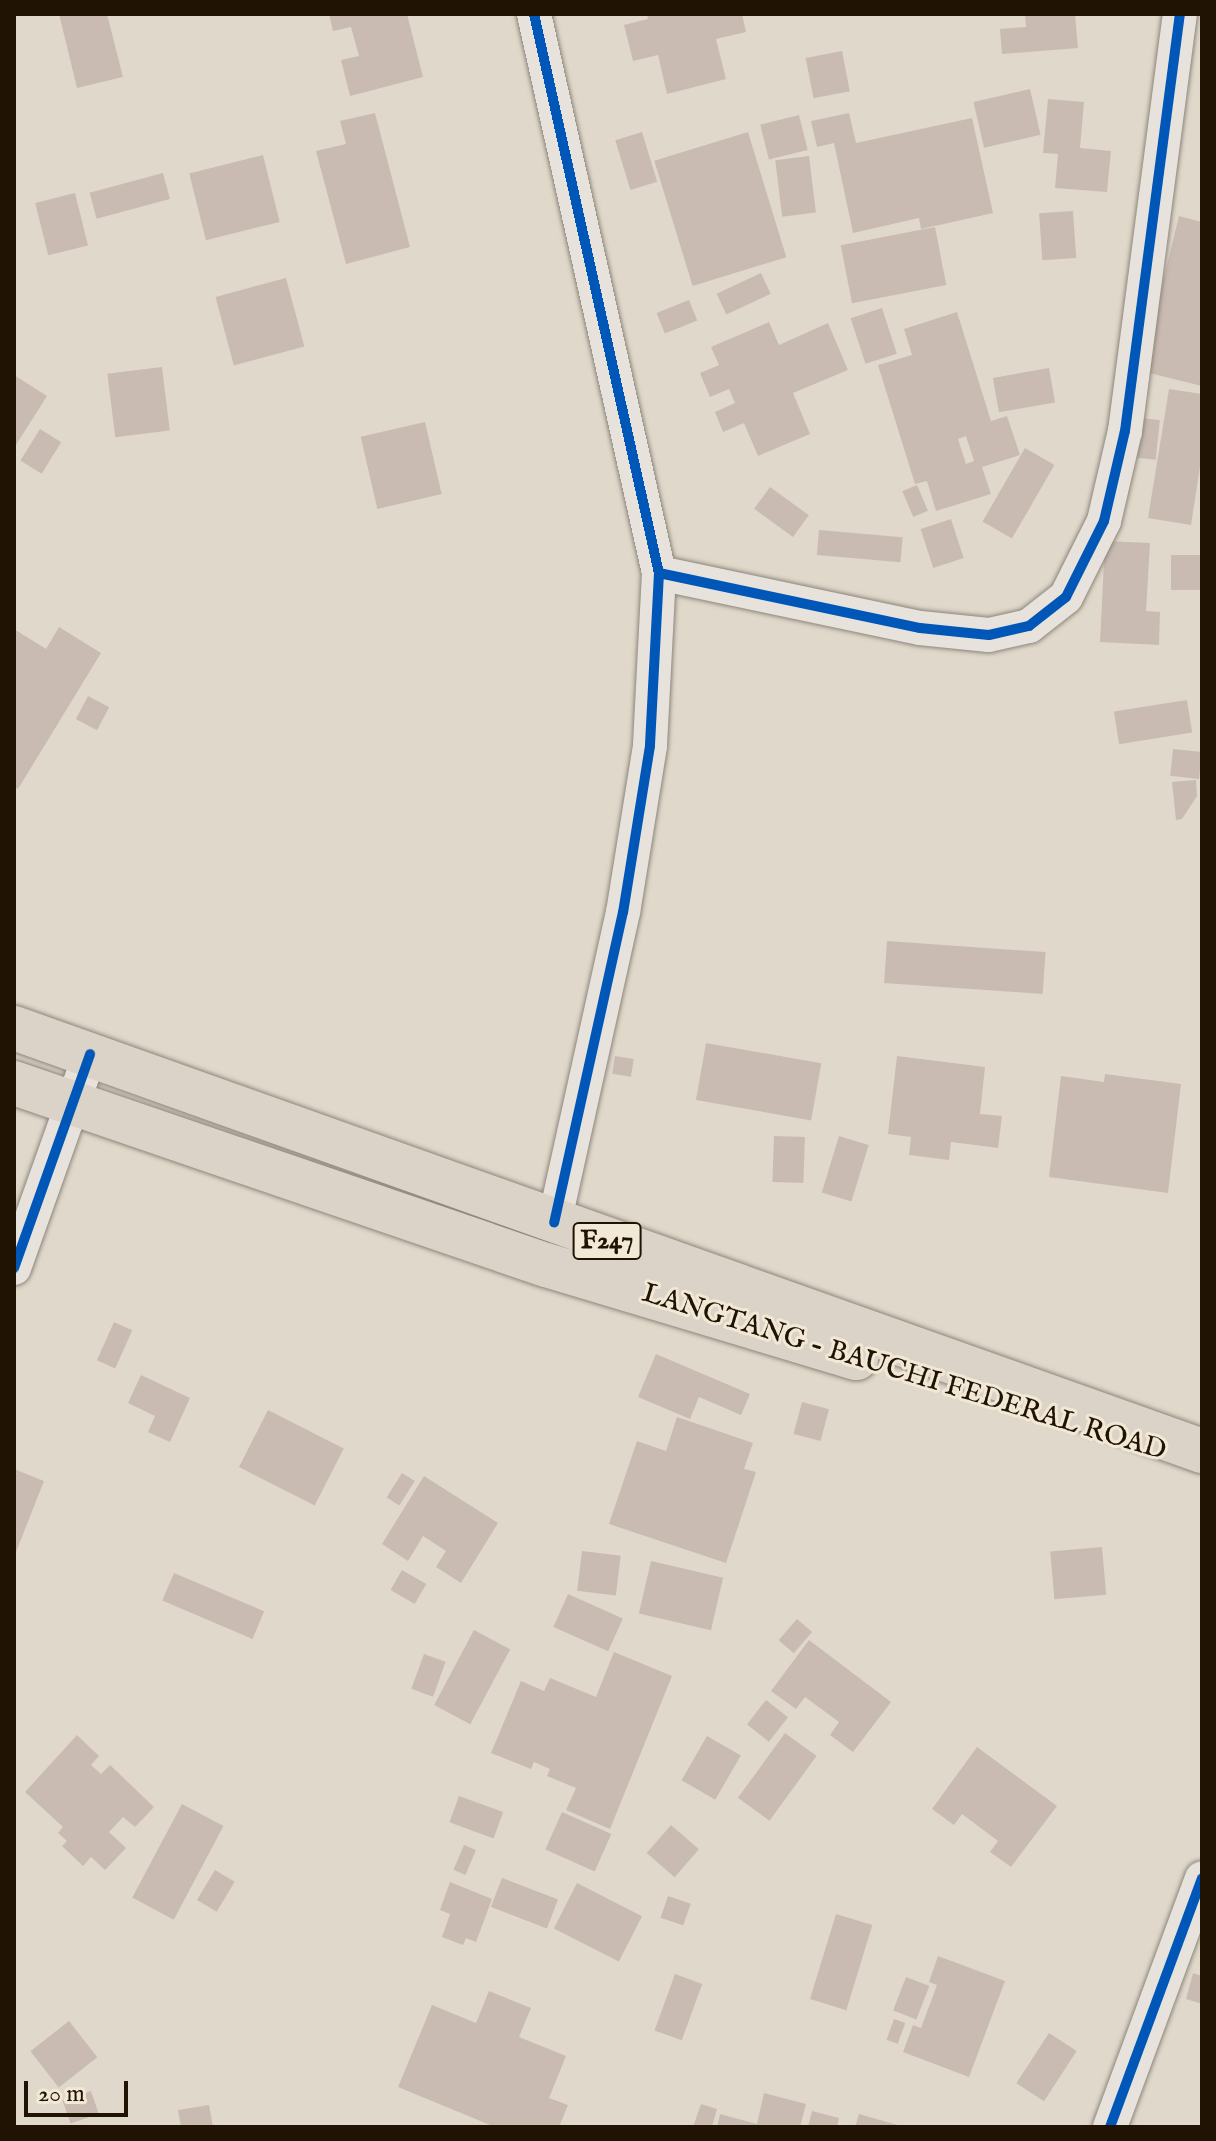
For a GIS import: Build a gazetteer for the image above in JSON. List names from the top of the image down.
{
  "streets": {
    "main road": ["F247", "LANGTANG - BAUCHI FEDERAL ROAD"]
  },
  "scale_bar": "20 m"
}
